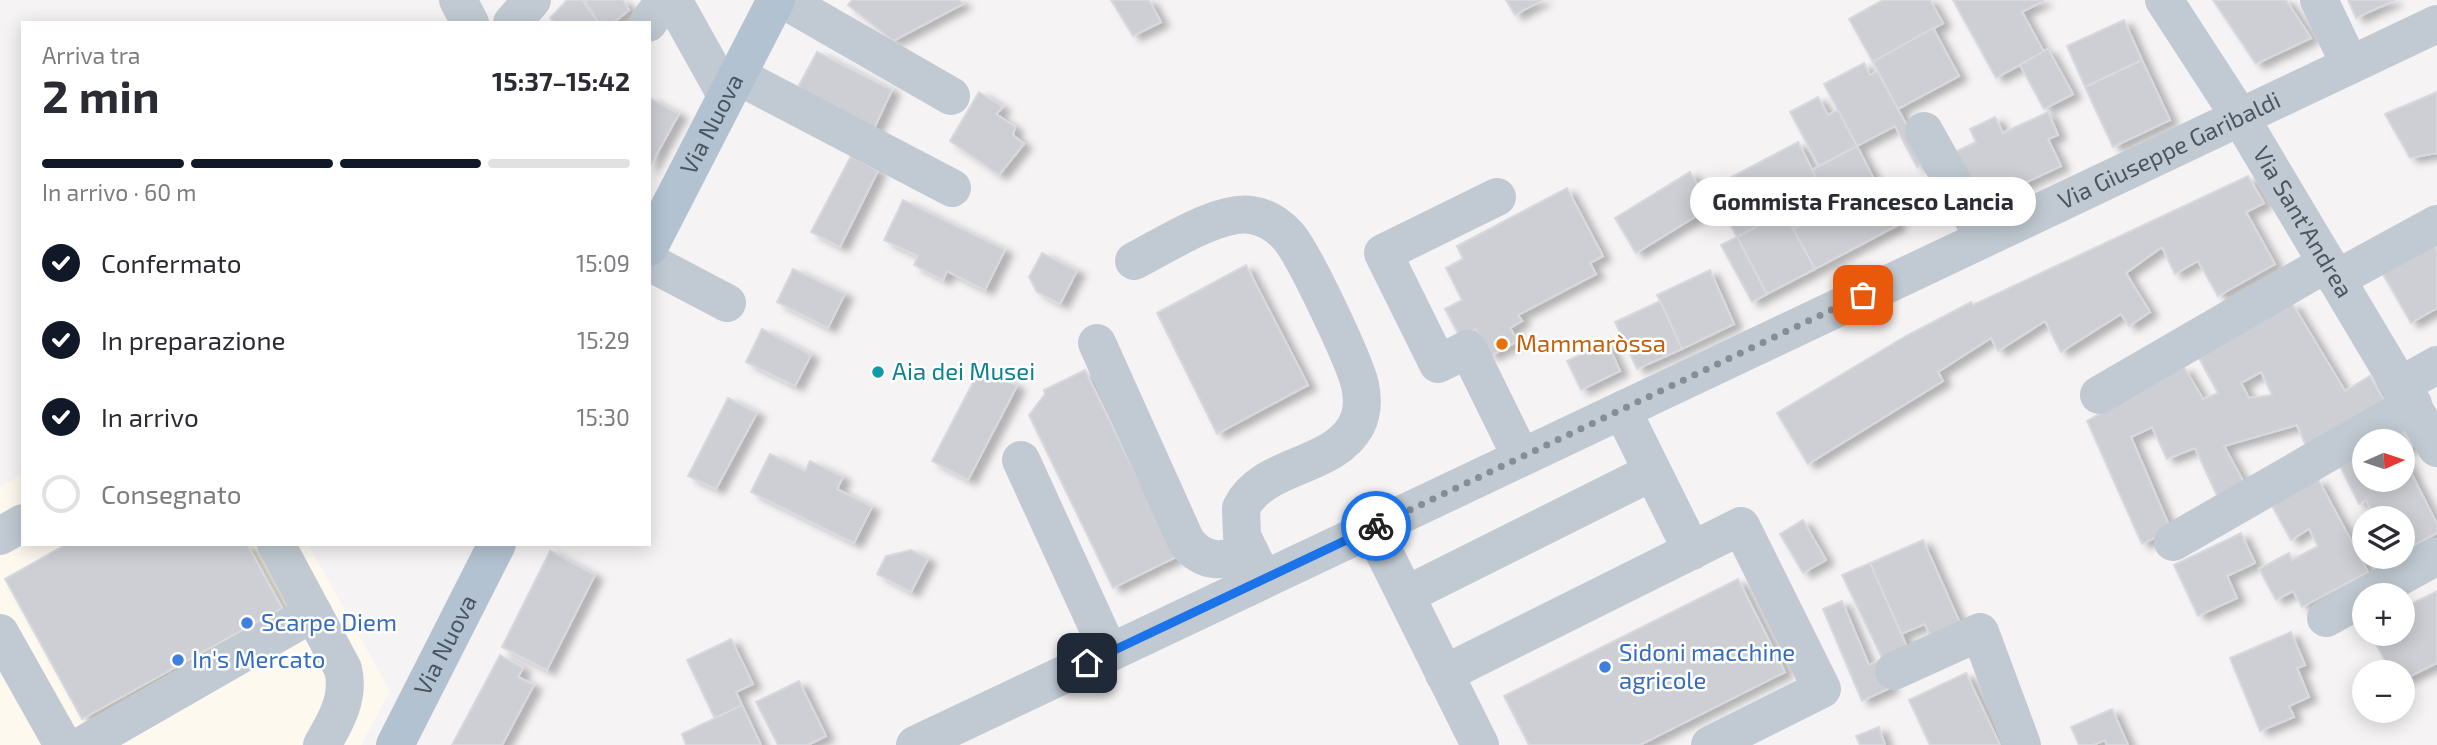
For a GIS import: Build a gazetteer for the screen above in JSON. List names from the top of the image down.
{
  "streets": {
    "main road": ["Via Nuova"],
    "street": ["Via Giuseppe Garibaldi", "Via Sant'Andrea"]
  },
  "crossings": [
    ["Via Giuseppe Garibaldi", "Via Sant'Andrea"]
  ],
  "places": [
    "Gommista Francesco Lancia",
    "Mammaròssa",
    "Aia dei Musei",
    "Scarpe Diem",
    "In's Mercato",
    "Sidoni macchine agricole"
  ],
  "north": "right",
  "page": {
    "heading": ["2 min", "Arriva tra", "15:37–15:42"],
    "bar": "In arrivo · 60 m",
    "bubble": "Gommista Francesco Lancia",
    "list": [
      ["Confermato", "15:09"],
      ["In preparazione", "15:29"],
      ["In arrivo", "15:30"],
      "Consegnato"
    ],
    "map_buttons": ["+", "−"]
  }
}
